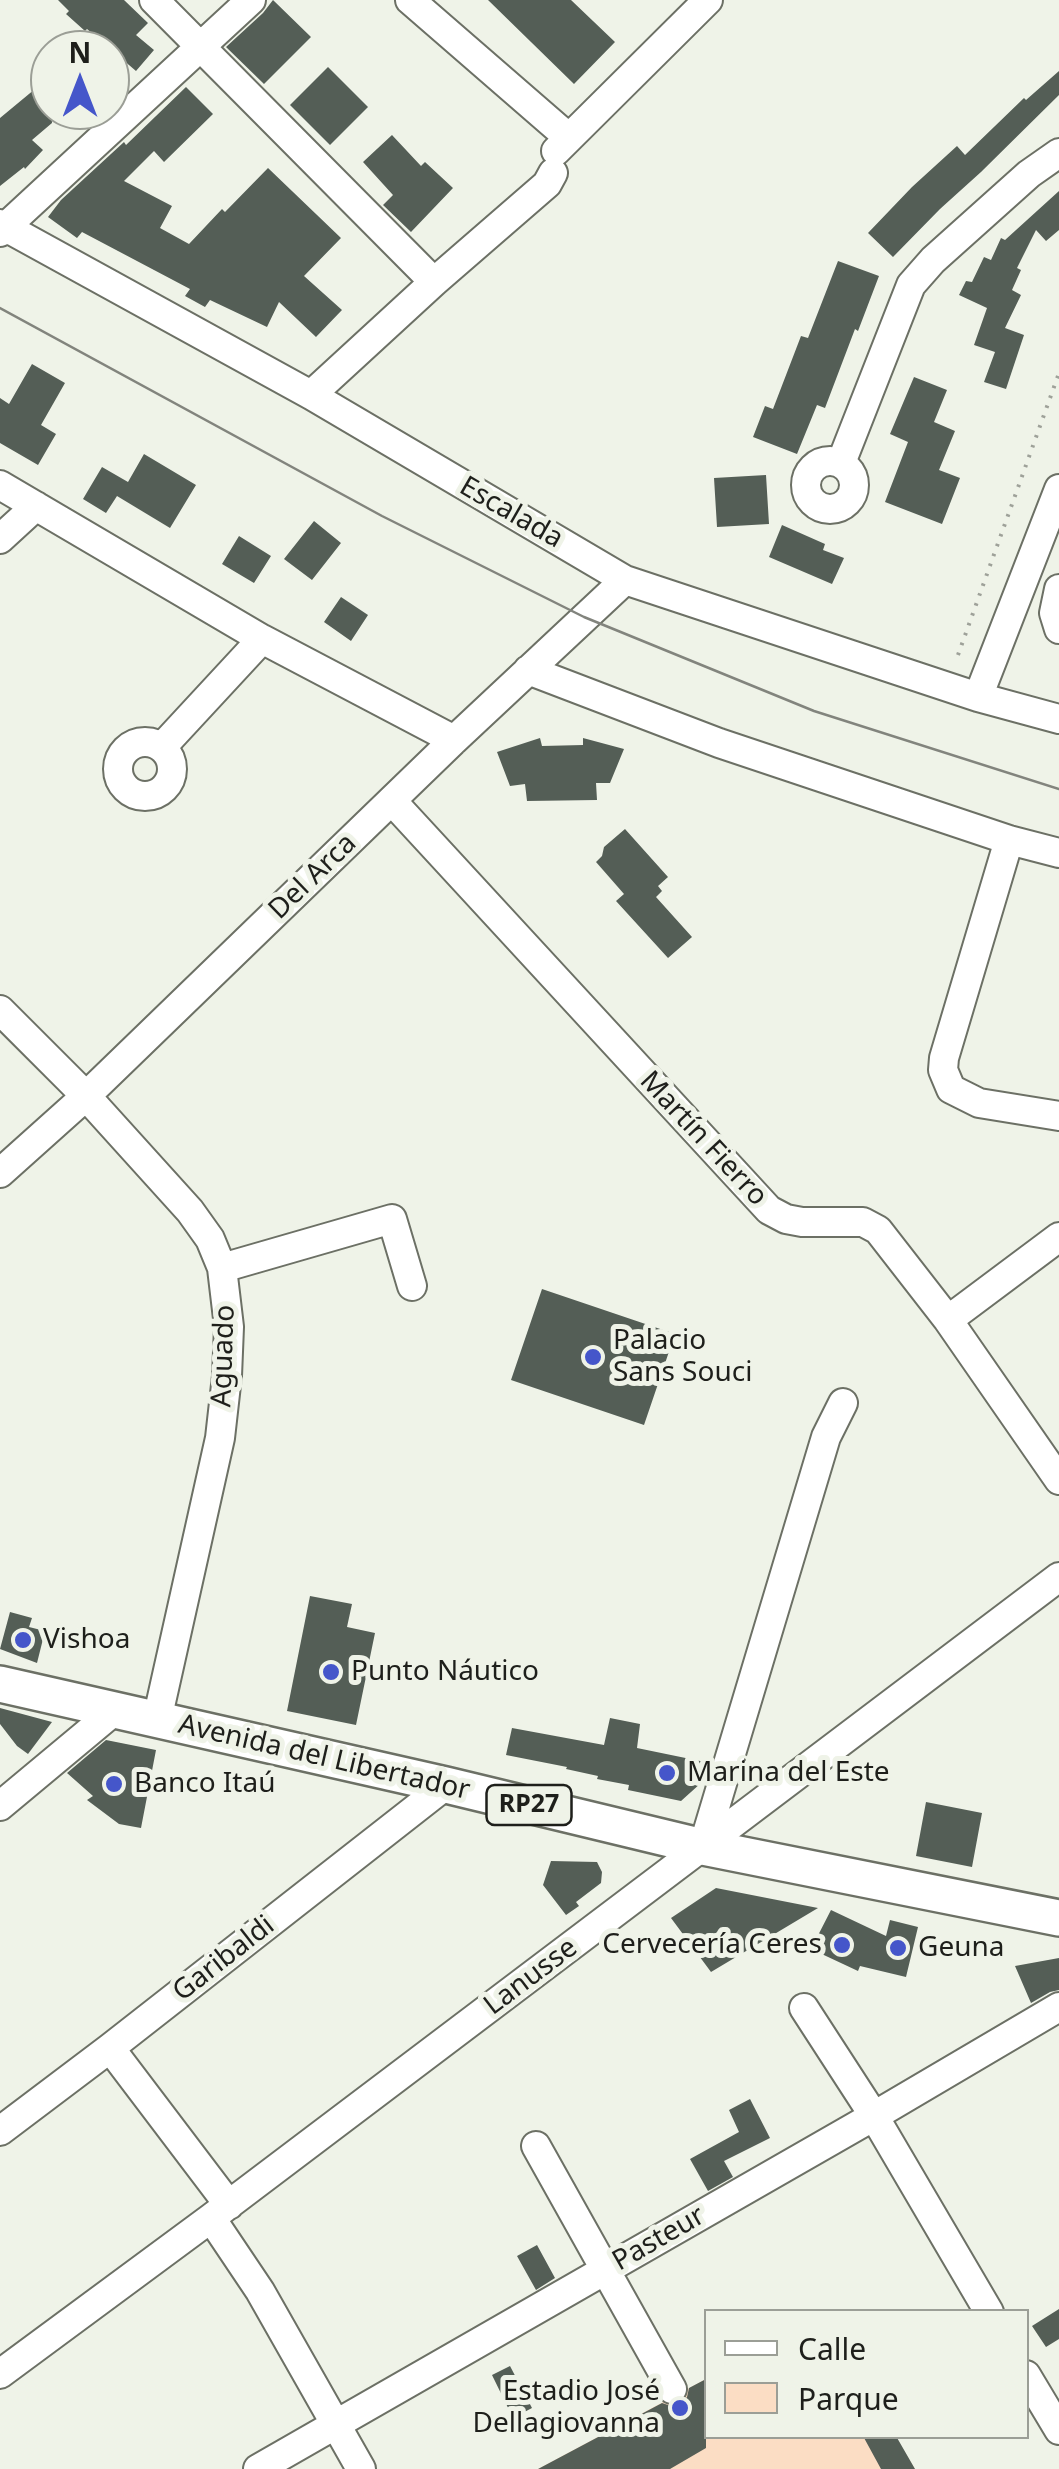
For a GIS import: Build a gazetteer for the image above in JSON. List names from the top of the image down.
{
  "streets": {
    "main road": ["Avenida del Libertador", "RP27"],
    "street": [
      "Escalada",
      "Del Arca",
      "Martín Fierro",
      "Aguado",
      "Garibaldi",
      "Lanusse",
      "Pasteur"
    ]
  },
  "crossings": [
    ["Escalada", "Del Arca"],
    ["Del Arca", "Martín Fierro"],
    ["Del Arca", "Aguado"],
    ["Aguado", "Avenida del Libertador"],
    ["Avenida del Libertador", "Garibaldi"],
    ["Avenida del Libertador", "Lanusse"]
  ],
  "places": [
    "Palacio Sans Souci",
    "Vishoa",
    "Punto Náutico",
    "Marina del Este",
    "Banco Itaú",
    "Cervecería Ceres",
    "Geuna",
    "Estadio José Dellagiovanna"
  ],
  "legend": ["Calle", "Parque"],
  "north": "top"
}
